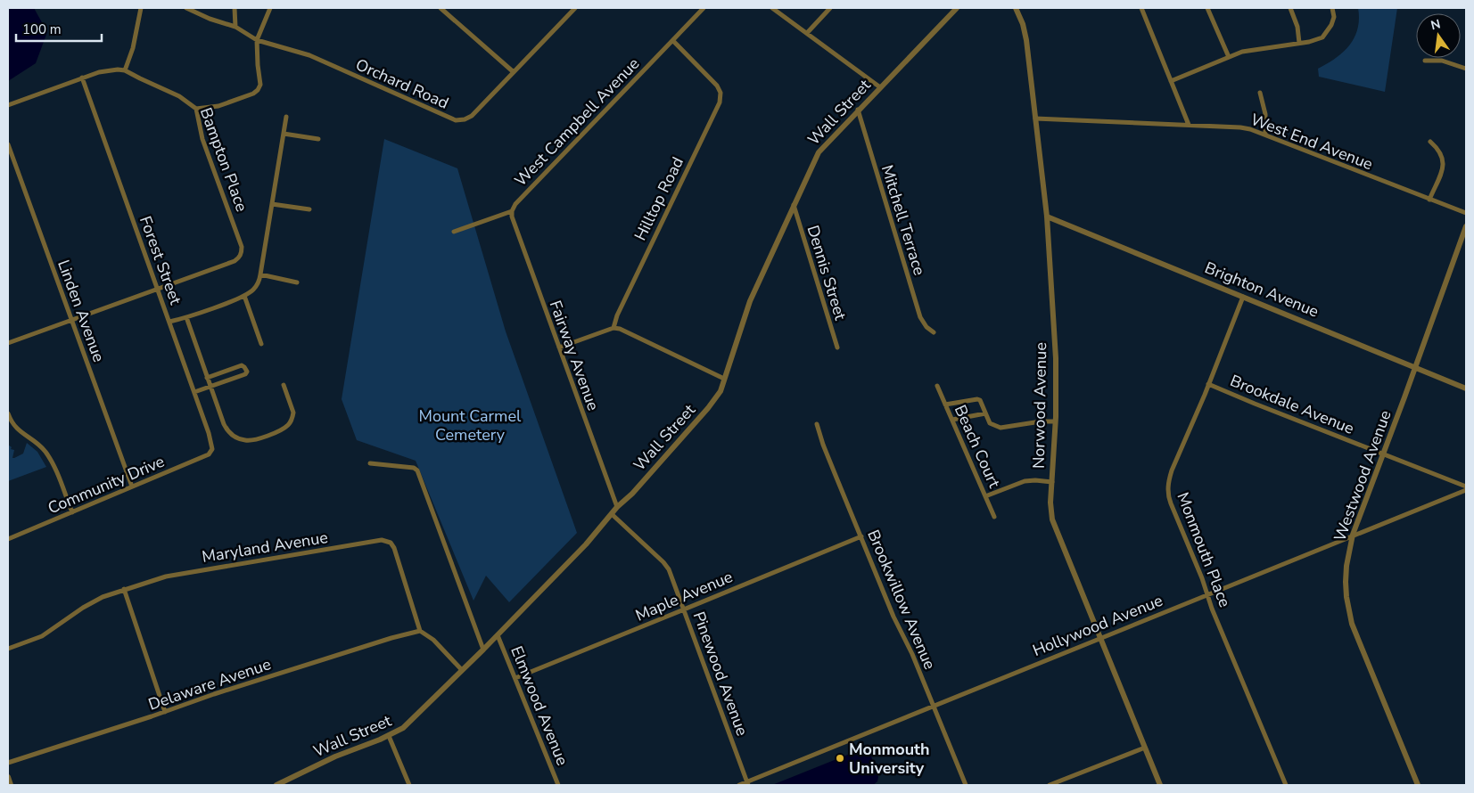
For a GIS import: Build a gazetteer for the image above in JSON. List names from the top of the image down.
{
  "streets": {
    "street": [
      "Orchard Road",
      "Wall Street",
      "West Campbell Avenue",
      "West End Avenue",
      "Bampton Place",
      "Hilltop Road",
      "Mitchell Terrace",
      "Forest Street",
      "Dennis Street",
      "Brighton Avenue",
      "Linden Avenue",
      "Fairway Avenue",
      "Brookdale Avenue",
      "Norwood Avenue",
      "Beach Court",
      "Westwood Avenue",
      "Community Drive",
      "Maryland Avenue",
      "Monmouth Place",
      "Maple Avenue",
      "Brookwillow Avenue",
      "Hollywood Avenue",
      "Pinewood Avenue",
      "Delaware Avenue",
      "Elmwood Avenue"
    ]
  },
  "crossings": [
    ["Wall Street", "Mitchell Terrace"],
    ["Wall Street", "Dennis Street"],
    ["Wall Street", "Fairway Avenue"],
    ["Wall Street", "Pinewood Avenue"],
    ["Wall Street", "Elmwood Avenue"],
    ["West Campbell Avenue", "Hilltop Road"],
    ["West Campbell Avenue", "Fairway Avenue"],
    ["West End Avenue", "Norwood Avenue"],
    ["Bampton Place", "Forest Street"],
    ["Forest Street", "Community Drive"],
    ["Brighton Avenue", "Norwood Avenue"],
    ["Brighton Avenue", "Westwood Avenue"],
    ["Brighton Avenue", "Monmouth Place"],
    ["Linden Avenue", "Community Drive"],
    ["Brookdale Avenue", "Westwood Avenue"],
    ["Brookdale Avenue", "Monmouth Place"],
    ["Norwood Avenue", "Hollywood Avenue"],
    ["Westwood Avenue", "Hollywood Avenue"],
    ["Maryland Avenue", "Delaware Avenue"],
    ["Monmouth Place", "Hollywood Avenue"],
    ["Maple Avenue", "Brookwillow Avenue"],
    ["Maple Avenue", "Pinewood Avenue"],
    ["Maple Avenue", "Elmwood Avenue"],
    ["Brookwillow Avenue", "Hollywood Avenue"],
    ["Hollywood Avenue", "Pinewood Avenue"]
  ],
  "parks": ["Mount Carmel Cemetery"],
  "places": ["Monmouth University"],
  "scale_bar": "100 m",
  "north": "top"
}
